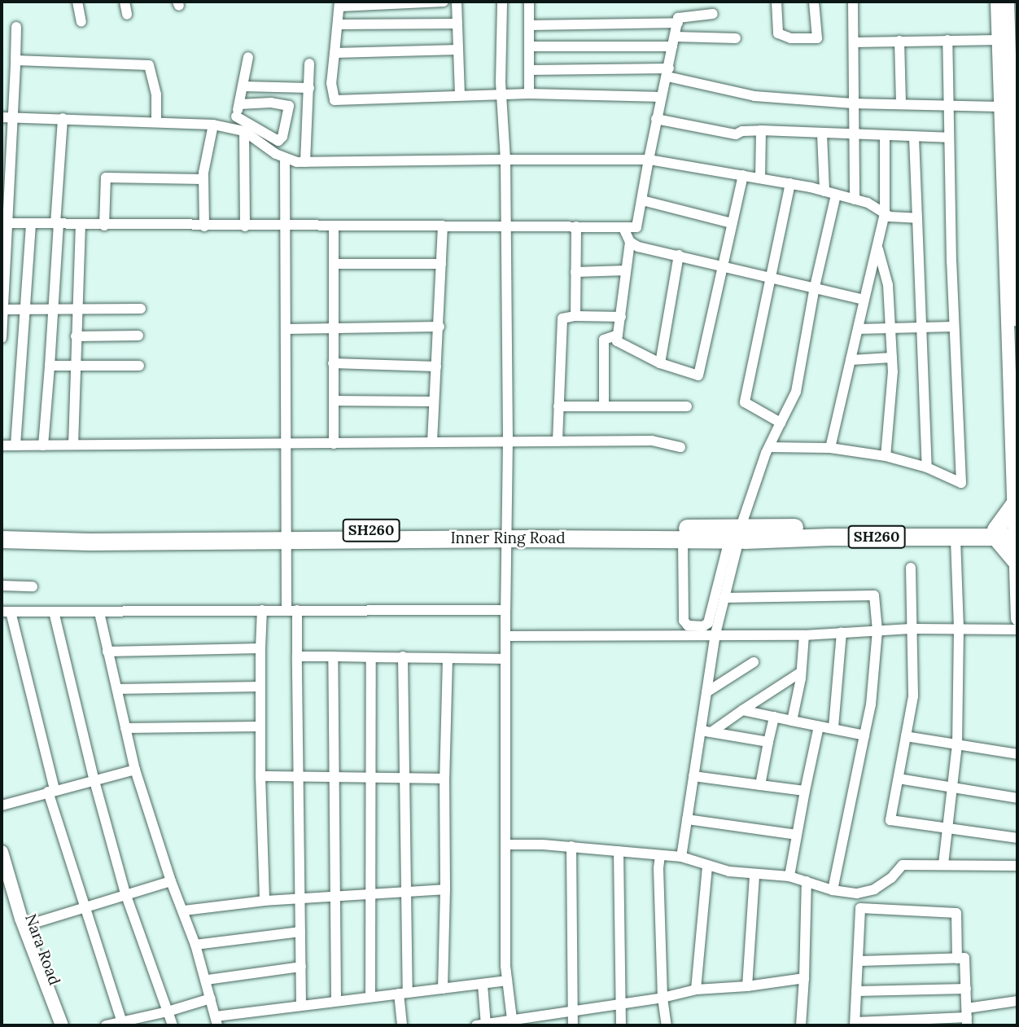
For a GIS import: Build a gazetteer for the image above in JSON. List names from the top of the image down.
{
  "streets": {
    "highway": ["SH260", "Inner Ring Road"],
    "street": ["Nara Road"]
  }
}
